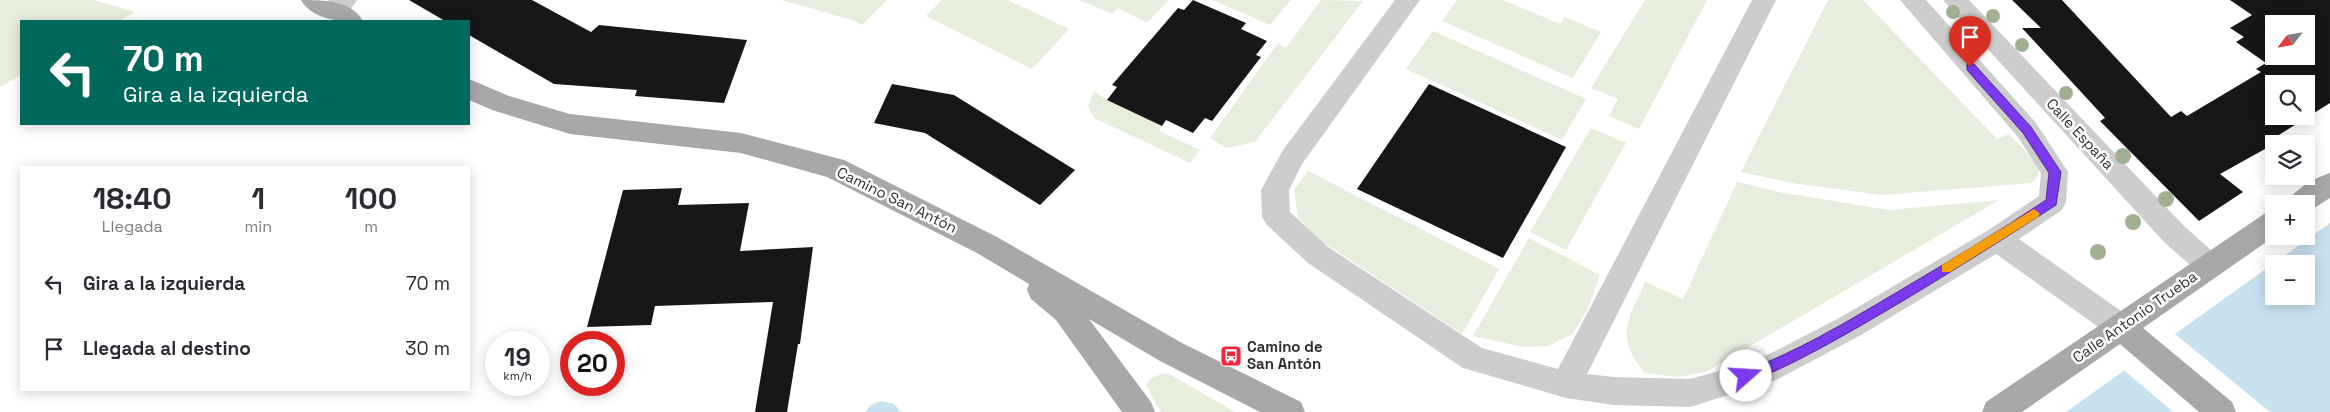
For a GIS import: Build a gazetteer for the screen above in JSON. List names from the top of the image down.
{
  "streets": {
    "main road": ["Camino San Antón", "Calle Antonio Trueba"],
    "street": ["Calle España"]
  },
  "crossings": [
    ["Calle España", "Calle Antonio Trueba"]
  ],
  "places": {
    "bus stop": ["Camino de San Antón"]
  },
  "north": "bottom left",
  "page": {
    "map_buttons": ["+", "−"],
    "turn": ["70 m", "Gira a la izquierda"],
    "eta": [
      "18:40",
      "Llegada",
      "1",
      "min",
      "100",
      "m"
    ],
    "list": [
      {
        "name": "Gira a la izquierda",
        "value": "70 m"
      },
      {
        "name": "Llegada al destino",
        "value": "30 m"
      }
    ],
    "speed": "19 km/h",
    "limit": "20"
  }
}
